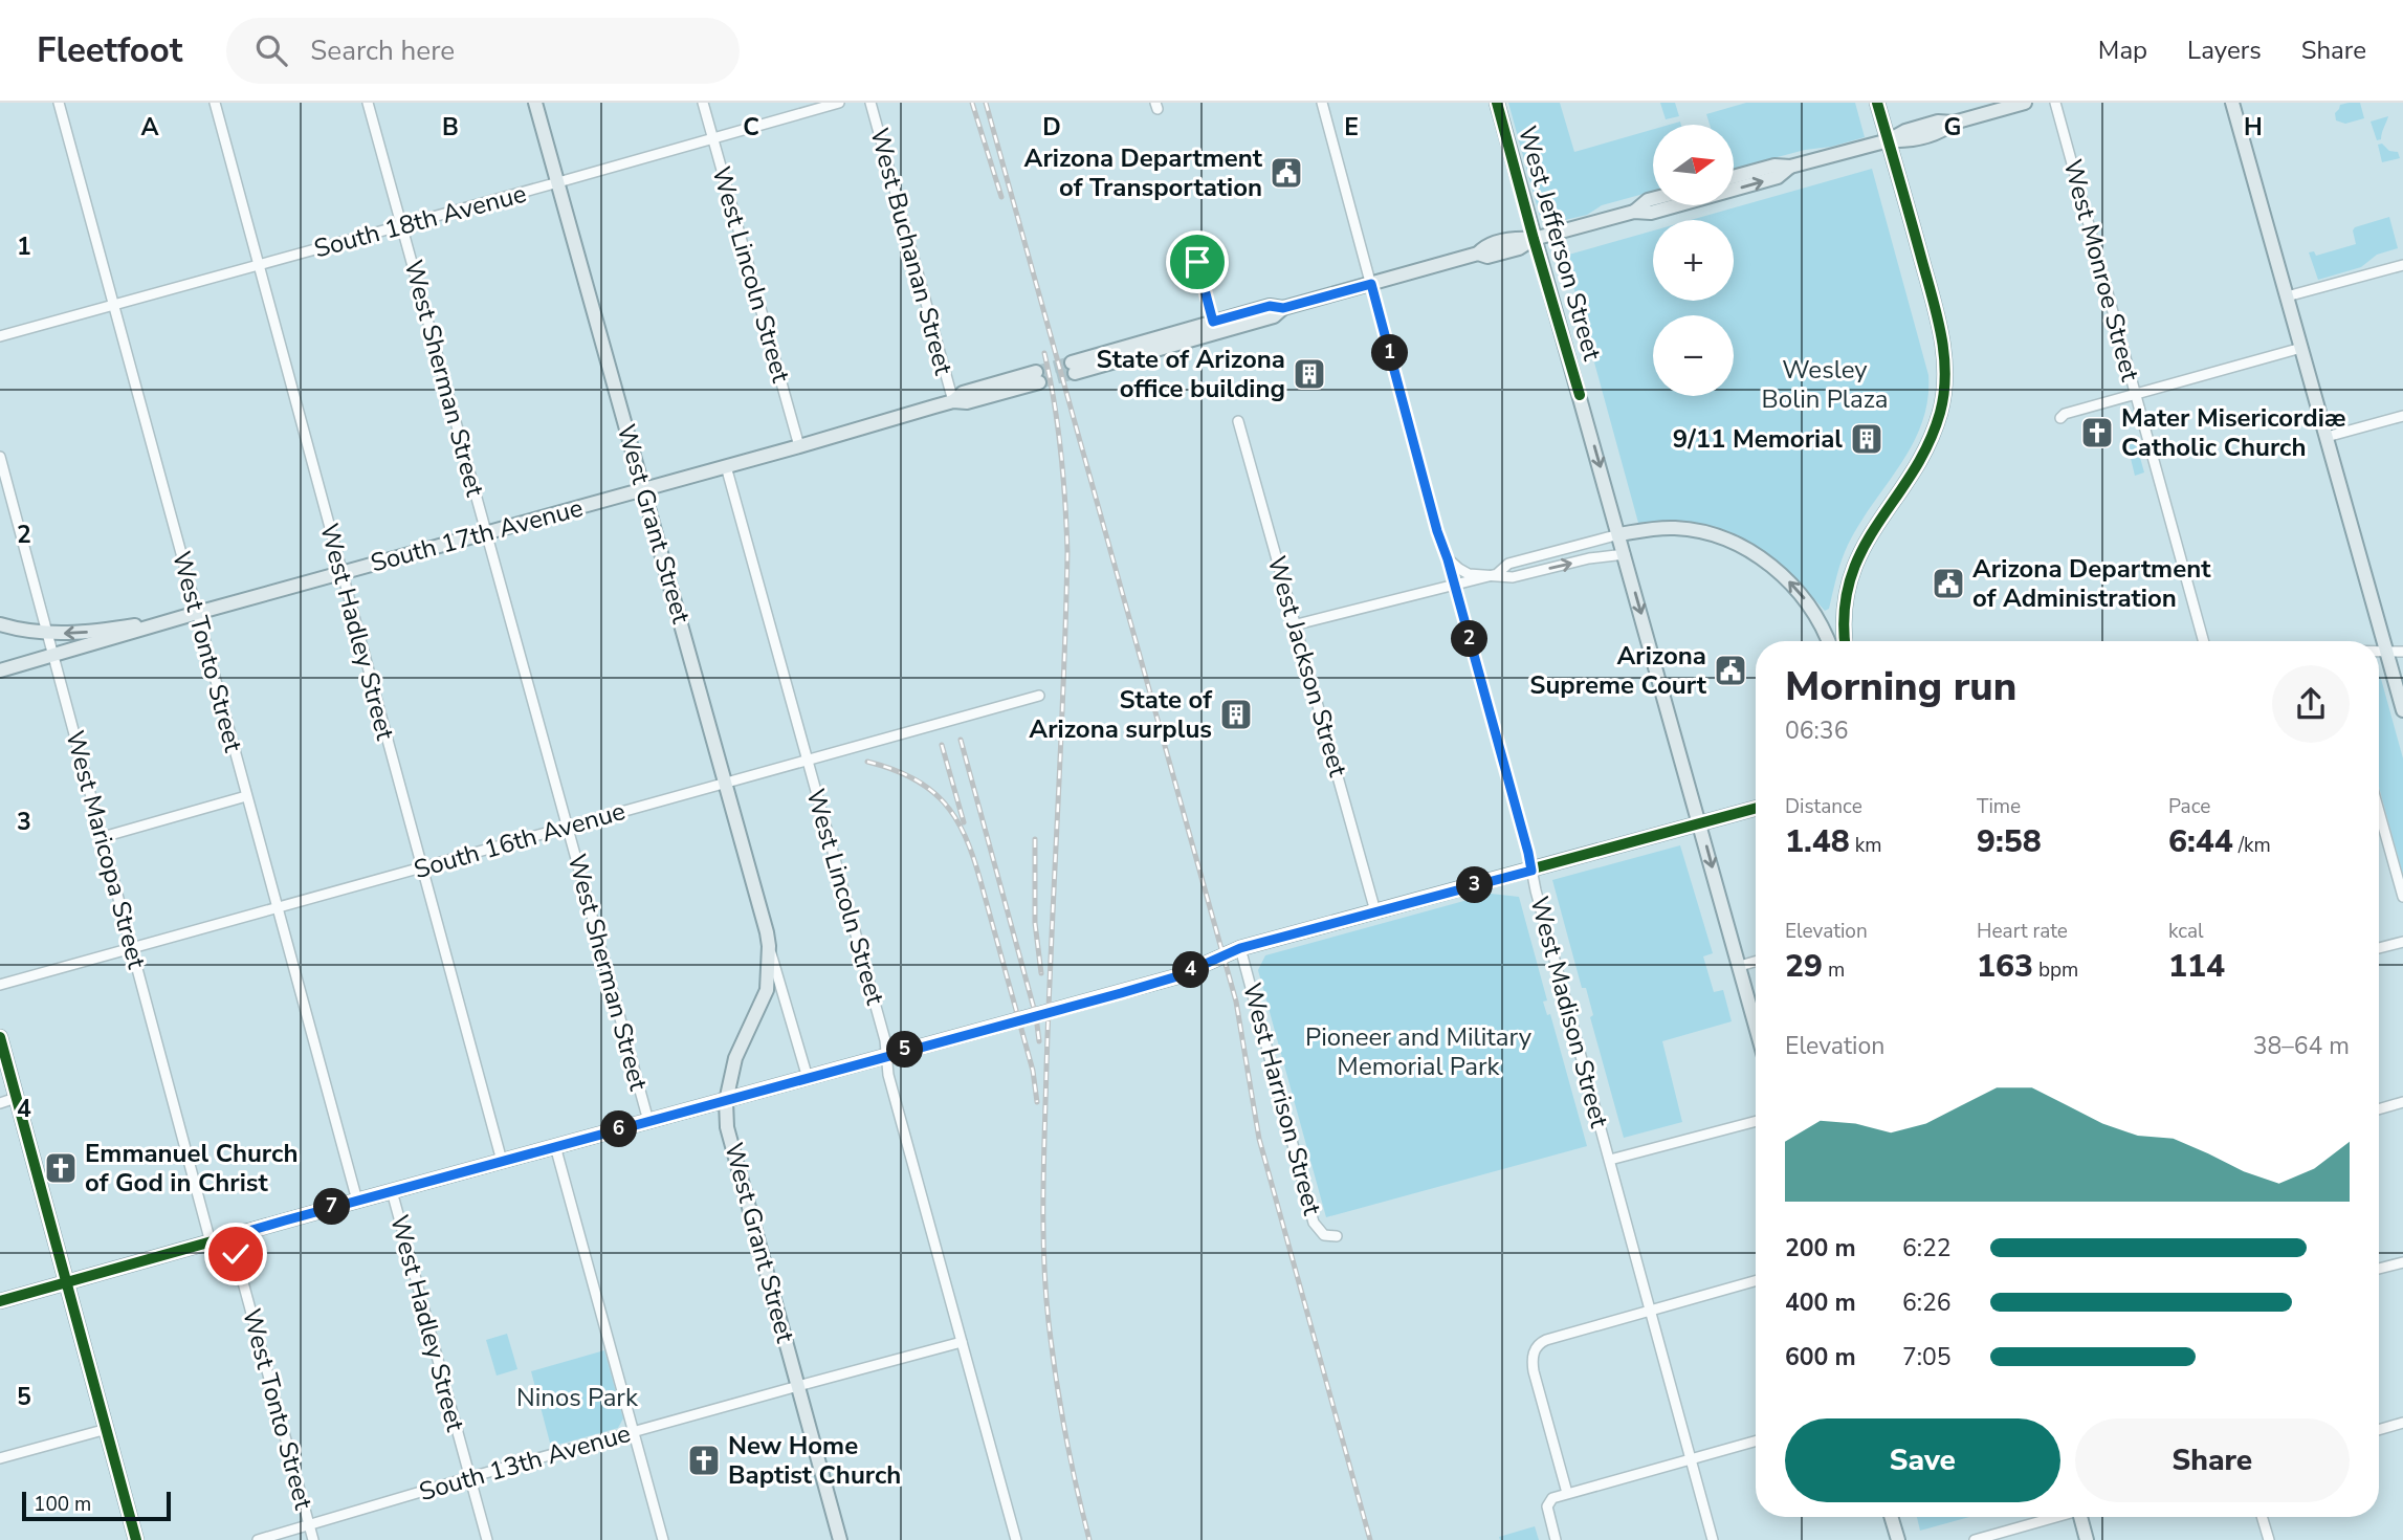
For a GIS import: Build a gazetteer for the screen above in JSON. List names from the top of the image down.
{
  "streets": {
    "main road": ["West Jefferson Street", "West Grant Street", "South 17th Avenue"],
    "street": [
      "South 18th Avenue",
      "West Buchanan Street",
      "West Monroe Street",
      "West Lincoln Street",
      "West Sherman Street",
      "West Hadley Street",
      "West Tonto Street",
      "West Jackson Street",
      "South 16th Avenue",
      "West Maricopa Street",
      "West Madison Street",
      "West Harrison Street",
      "South 13th Avenue"
    ]
  },
  "crossings": [
    ["South 18th Avenue", "West Lincoln Street"],
    ["South 18th Avenue", "West Sherman Street"],
    ["South 18th Avenue", "West Grant Street"],
    ["South 18th Avenue", "West Hadley Street"],
    ["South 18th Avenue", "West Tonto Street"],
    ["West Buchanan Street", "South 17th Avenue"],
    ["West Lincoln Street", "South 17th Avenue"],
    ["West Lincoln Street", "South 16th Avenue"],
    ["West Lincoln Street", "South 13th Avenue"],
    ["West Sherman Street", "South 17th Avenue"],
    ["West Sherman Street", "South 16th Avenue"],
    ["West Grant Street", "South 17th Avenue"],
    ["West Grant Street", "South 16th Avenue"],
    ["West Grant Street", "South 13th Avenue"],
    ["South 17th Avenue", "West Hadley Street"],
    ["South 17th Avenue", "West Tonto Street"],
    ["South 17th Avenue", "West Maricopa Street"],
    ["West Hadley Street", "South 16th Avenue"],
    ["West Hadley Street", "South 13th Avenue"],
    ["West Tonto Street", "South 16th Avenue"],
    ["West Tonto Street", "South 13th Avenue"],
    ["South 16th Avenue", "West Maricopa Street"]
  ],
  "one_way": ["West Jefferson Street"],
  "parks": ["Wesley Bolin Plaza", "Pioneer and Military Memorial Park", "Ninos Park"],
  "places": {
    "public building": ["Arizona Department of Transportation", "Arizona Department of Administration", "Arizona Supreme Court"],
    "building": ["State of Arizona office building", "9/11 Memorial", "State of Arizona surplus"],
    "church": ["Mater Misericordiæ Catholic Church", "Emmanuel Church of God in Christ", "New Home Baptist Church"]
  },
  "scale_bar": "100 m",
  "north": "right",
  "page": {
    "header": "Fleetfoot",
    "search": "Search here",
    "nav": ["Map", "Layers", "Share"],
    "map_buttons": ["+", "−"],
    "pins": [
      "1",
      "2",
      "3",
      "4",
      "5",
      "6",
      "7"
    ],
    "heading": ["Morning run", "06:36"],
    "stats": [
      ["Distance", "1.48 km"],
      ["Time", "9:58"],
      ["Pace", "6:44 /km"],
      ["Elevation", "29 m"],
      ["Heart rate", "163 bpm"],
      ["kcal", "114"]
    ],
    "chart": ["Elevation", "38–64 m"],
    "list": [
      {
        "name": "200 m",
        "note": "6:22"
      },
      {
        "name": "400 m",
        "note": "6:26"
      },
      {
        "name": "600 m",
        "note": "7:05"
      }
    ],
    "buttons": ["Save", "Share"],
    "scale": "100 m"
  },
  "grid": {
    "columns": [
      "A",
      "B",
      "C",
      "D",
      "E",
      "G",
      "H"
    ],
    "rows": [
      "1",
      "2",
      "3",
      "4",
      "5"
    ]
  }
}
